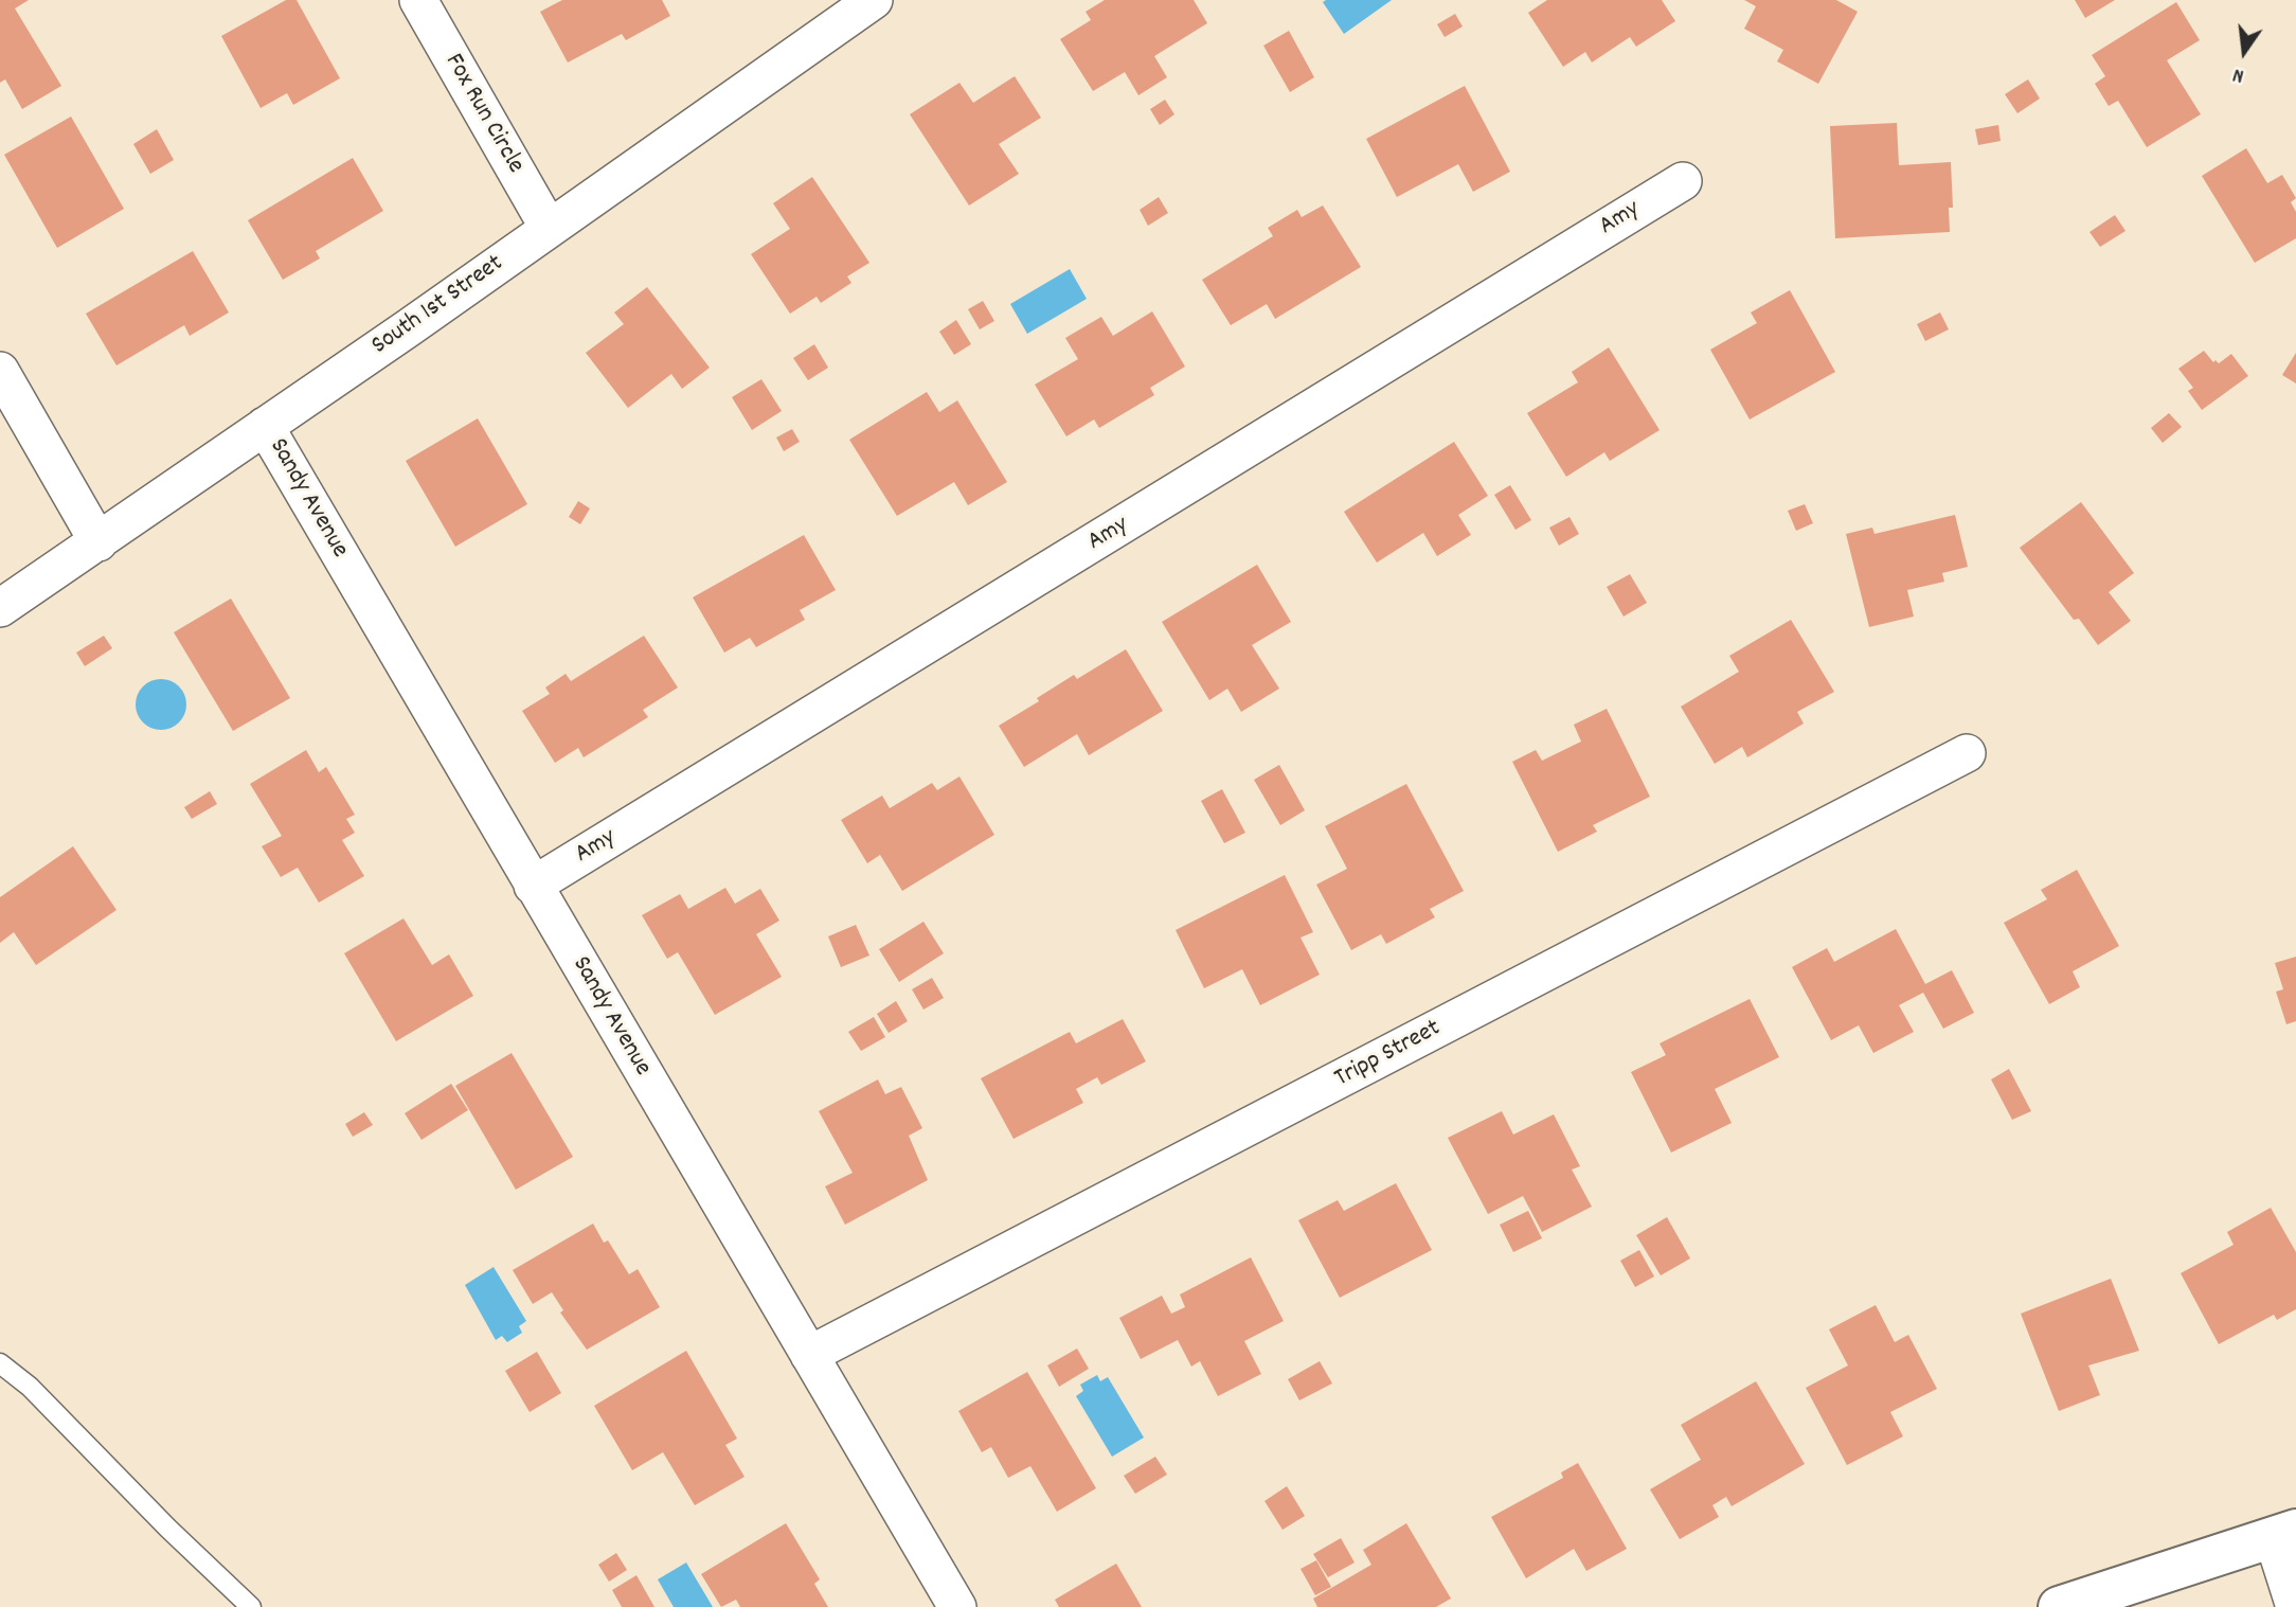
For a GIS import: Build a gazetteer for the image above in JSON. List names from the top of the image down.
{
  "streets": {
    "street": [
      "Fox Run Circle",
      "Amy",
      "South 1st Street",
      "Sandy Avenue",
      "Tripp Street"
    ]
  },
  "crossings": [
    ["Fox Run Circle", "South 1st Street"],
    ["Amy", "Sandy Avenue"],
    ["South 1st Street", "Sandy Avenue"],
    ["Sandy Avenue", "Tripp Street"]
  ],
  "north": "bottom"
}
